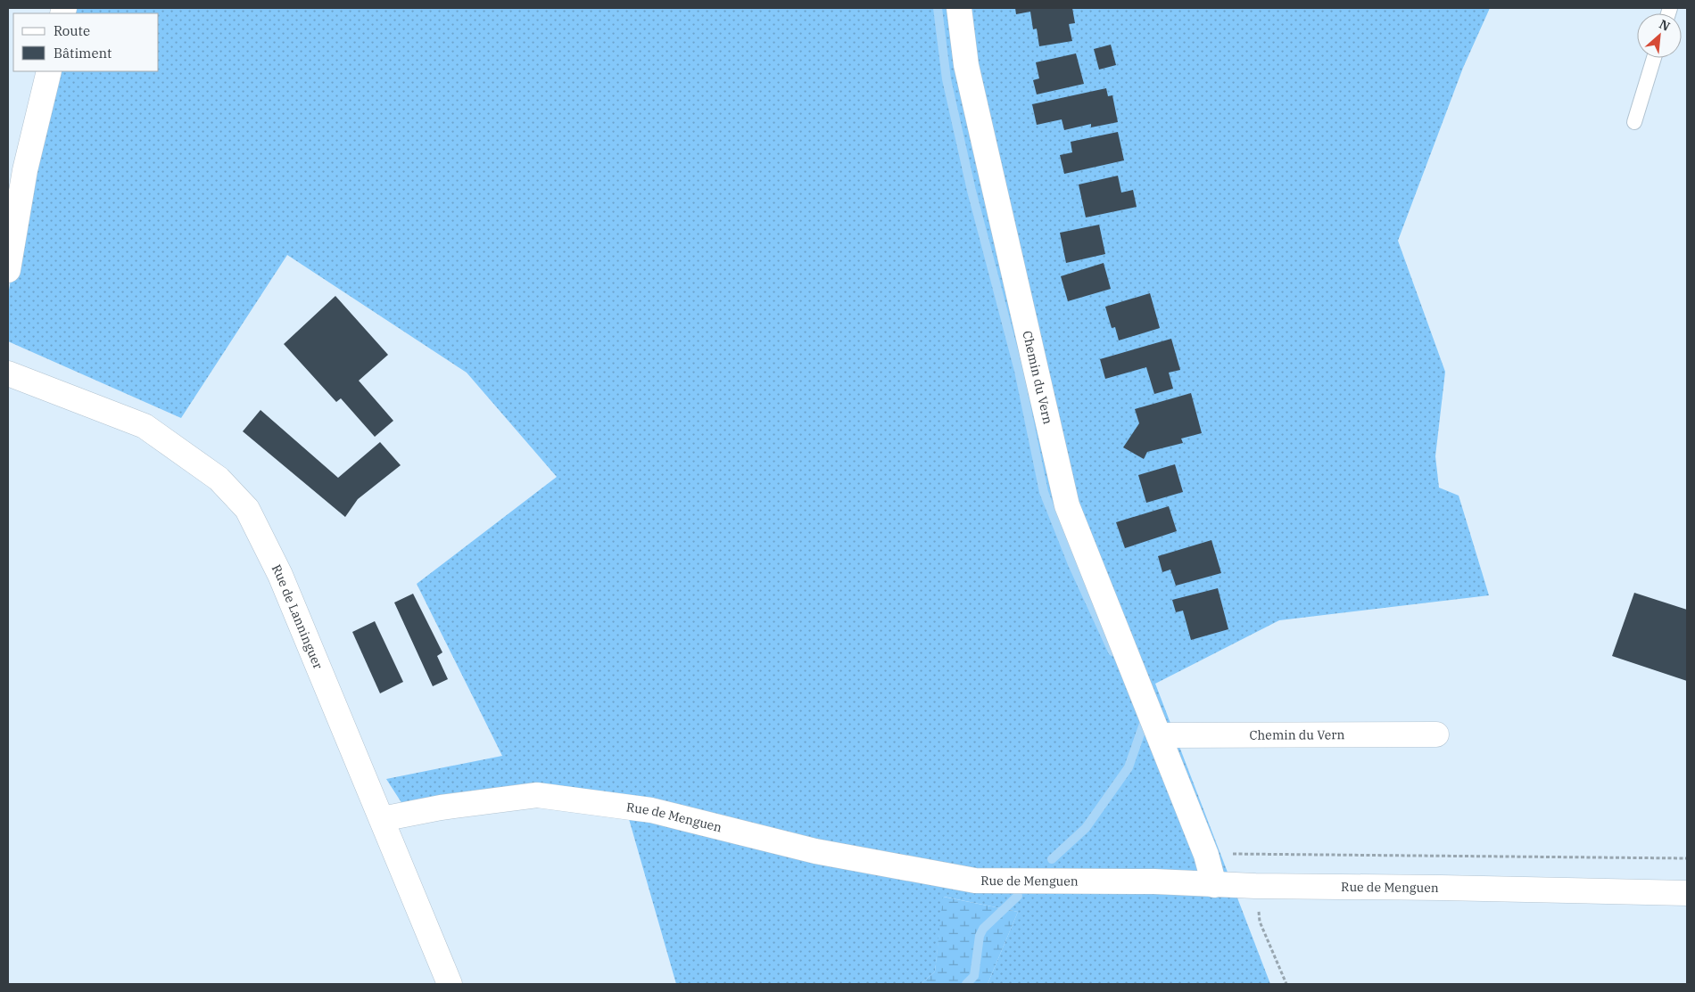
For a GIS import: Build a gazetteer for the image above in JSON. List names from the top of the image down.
{
  "streets": {
    "street": ["Chemin du Vern", "Rue de Lanninguer", "Rue de Menguen"]
  },
  "crossings": [
    ["Chemin du Vern", "Rue de Menguen"],
    ["Rue de Lanninguer", "Rue de Menguen"]
  ],
  "legend": ["Route", "Bâtiment"],
  "north": "top right"
}
